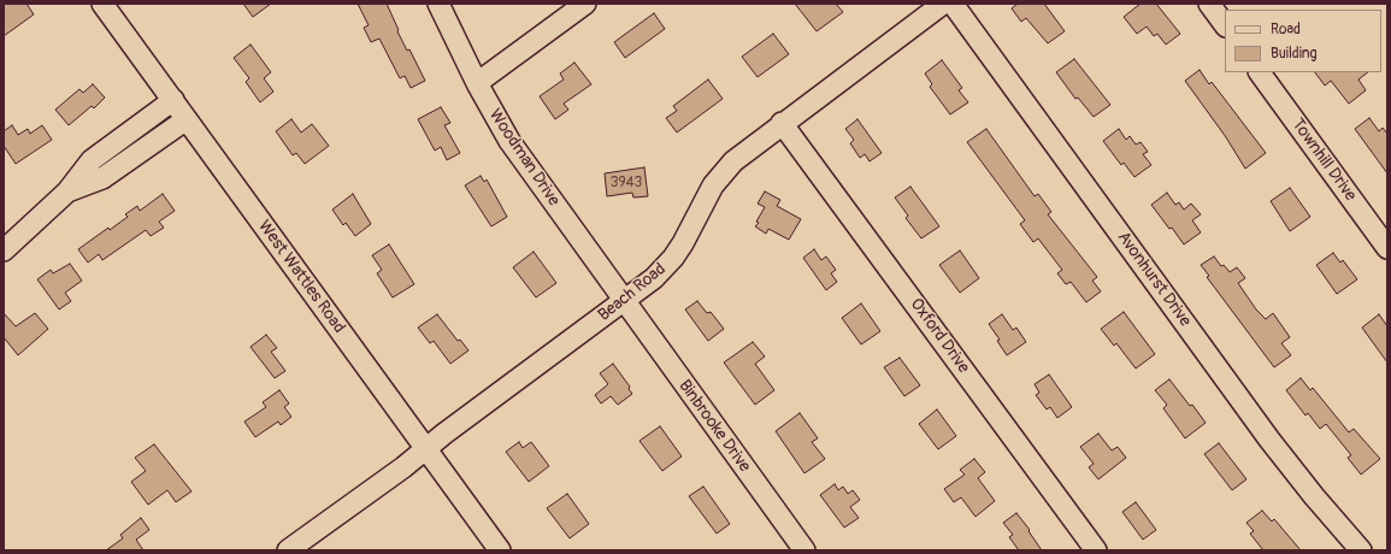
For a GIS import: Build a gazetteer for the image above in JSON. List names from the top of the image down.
{
  "streets": {
    "street": [
      "Woodman Drive",
      "Townhill Drive",
      "West Wattles Road",
      "Avonhurst Drive",
      "Beach Road",
      "Oxford Drive",
      "Binbrooke Drive"
    ]
  },
  "crossings": [
    ["Woodman Drive", "Beach Road"],
    ["Woodman Drive", "Binbrooke Drive"],
    ["West Wattles Road", "Beach Road"],
    ["Beach Road", "Oxford Drive"],
    ["Beach Road", "Binbrooke Drive"]
  ],
  "house_numbers": ["3943"],
  "legend": ["Road", "Building"]
}
